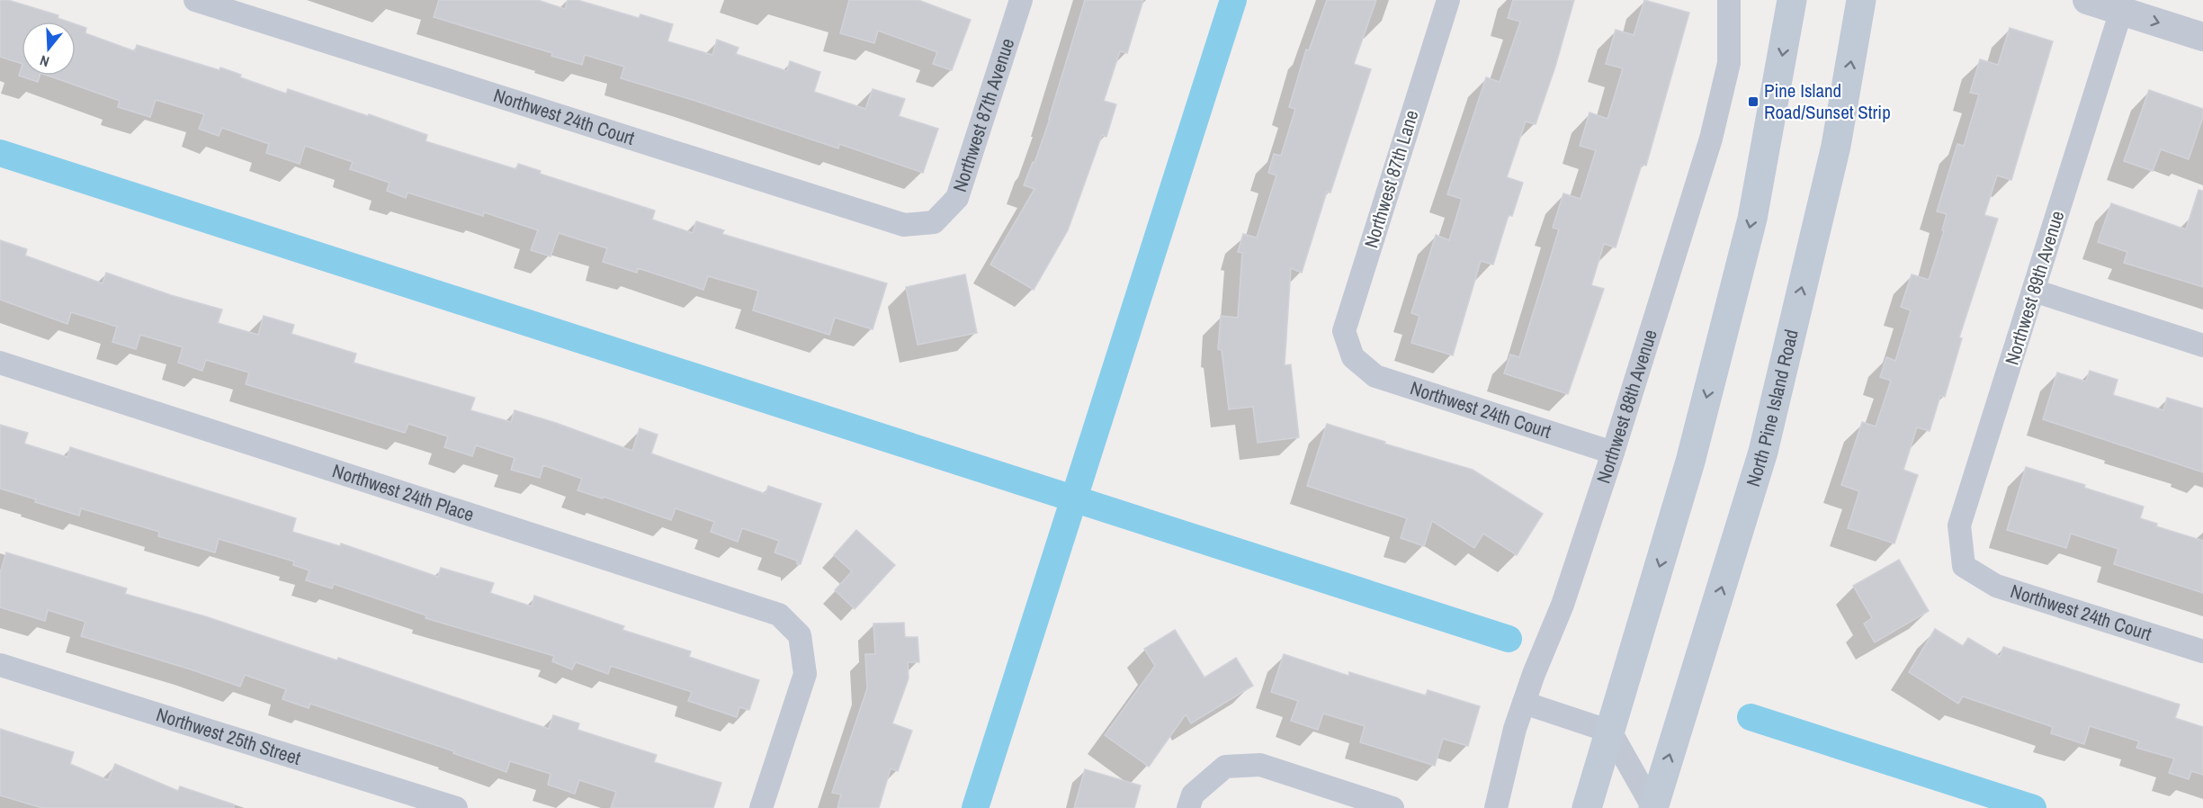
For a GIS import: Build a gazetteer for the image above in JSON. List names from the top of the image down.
{
  "streets": {
    "main road": ["North Pine Island Road"],
    "street": [
      "Northwest 87th Avenue",
      "Northwest 24th Court",
      "Northwest 87th Lane",
      "Northwest 89th Avenue",
      "Northwest 88th Avenue",
      "Northwest 24th Place",
      "Northwest 25th Street"
    ]
  },
  "crossings": [
    ["Northwest 87th Avenue", "Northwest 24th Court"],
    ["Northwest 24th Court", "Northwest 87th Lane"],
    ["Northwest 24th Court", "Northwest 89th Avenue"],
    ["Northwest 24th Court", "Northwest 88th Avenue"]
  ],
  "places": {
    "transit": ["Pine Island Road/Sunset Strip"]
  },
  "north": "bottom"
}
